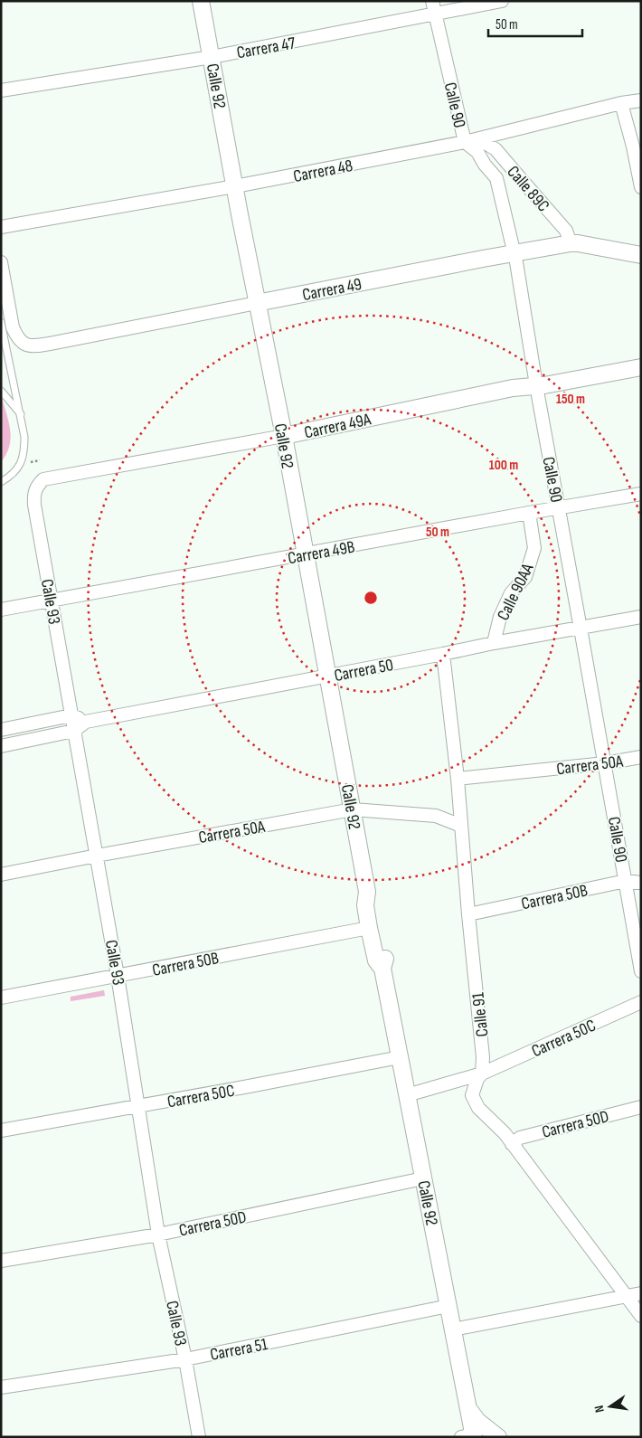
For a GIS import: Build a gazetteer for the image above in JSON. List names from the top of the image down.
{
  "streets": {
    "street": [
      "Carrera 47",
      "Calle 92",
      "Calle 90",
      "Carrera 48",
      "Calle 89C",
      "Carrera 49",
      "Carrera 49A",
      "Carrera 49B",
      "Calle 90AA",
      "Calle 93",
      "Carrera 50",
      "Carrera 50A",
      "Carrera 50B",
      "Calle 91",
      "Carrera 50C",
      "Carrera 50D",
      "Carrera 51"
    ]
  },
  "crossings": [
    ["Carrera 47", "Calle 92"],
    ["Carrera 47", "Calle 90"],
    ["Calle 92", "Carrera 48"],
    ["Calle 92", "Carrera 49"],
    ["Calle 92", "Carrera 49A"],
    ["Calle 92", "Carrera 49B"],
    ["Calle 92", "Carrera 50"],
    ["Calle 92", "Carrera 50A"],
    ["Calle 92", "Carrera 50B"],
    ["Calle 92", "Carrera 50C"],
    ["Calle 92", "Carrera 50D"],
    ["Calle 92", "Carrera 51"],
    ["Calle 90", "Carrera 48"],
    ["Calle 90", "Carrera 49"],
    ["Calle 90", "Carrera 49A"],
    ["Calle 90", "Carrera 49B"],
    ["Calle 90", "Carrera 50"],
    ["Calle 90", "Carrera 50A"],
    ["Calle 90", "Carrera 50B"],
    ["Carrera 48", "Calle 89C"],
    ["Calle 89C", "Carrera 49"],
    ["Carrera 49A", "Calle 93"],
    ["Carrera 49B", "Calle 90AA"],
    ["Carrera 49B", "Calle 93"],
    ["Calle 90AA", "Carrera 50"],
    ["Calle 93", "Carrera 50"],
    ["Calle 93", "Carrera 50A"],
    ["Calle 93", "Carrera 50B"],
    ["Calle 93", "Carrera 50C"],
    ["Calle 93", "Carrera 50D"],
    ["Calle 93", "Carrera 51"],
    ["Carrera 50", "Calle 91"],
    ["Carrera 50A", "Calle 91"],
    ["Carrera 50B", "Calle 91"],
    ["Calle 91", "Carrera 50C"],
    ["Calle 91", "Carrera 50D"]
  ],
  "scale_bar": "50 m",
  "north": "left",
  "rings": ["150 m", "100 m", "50 m"]
}
